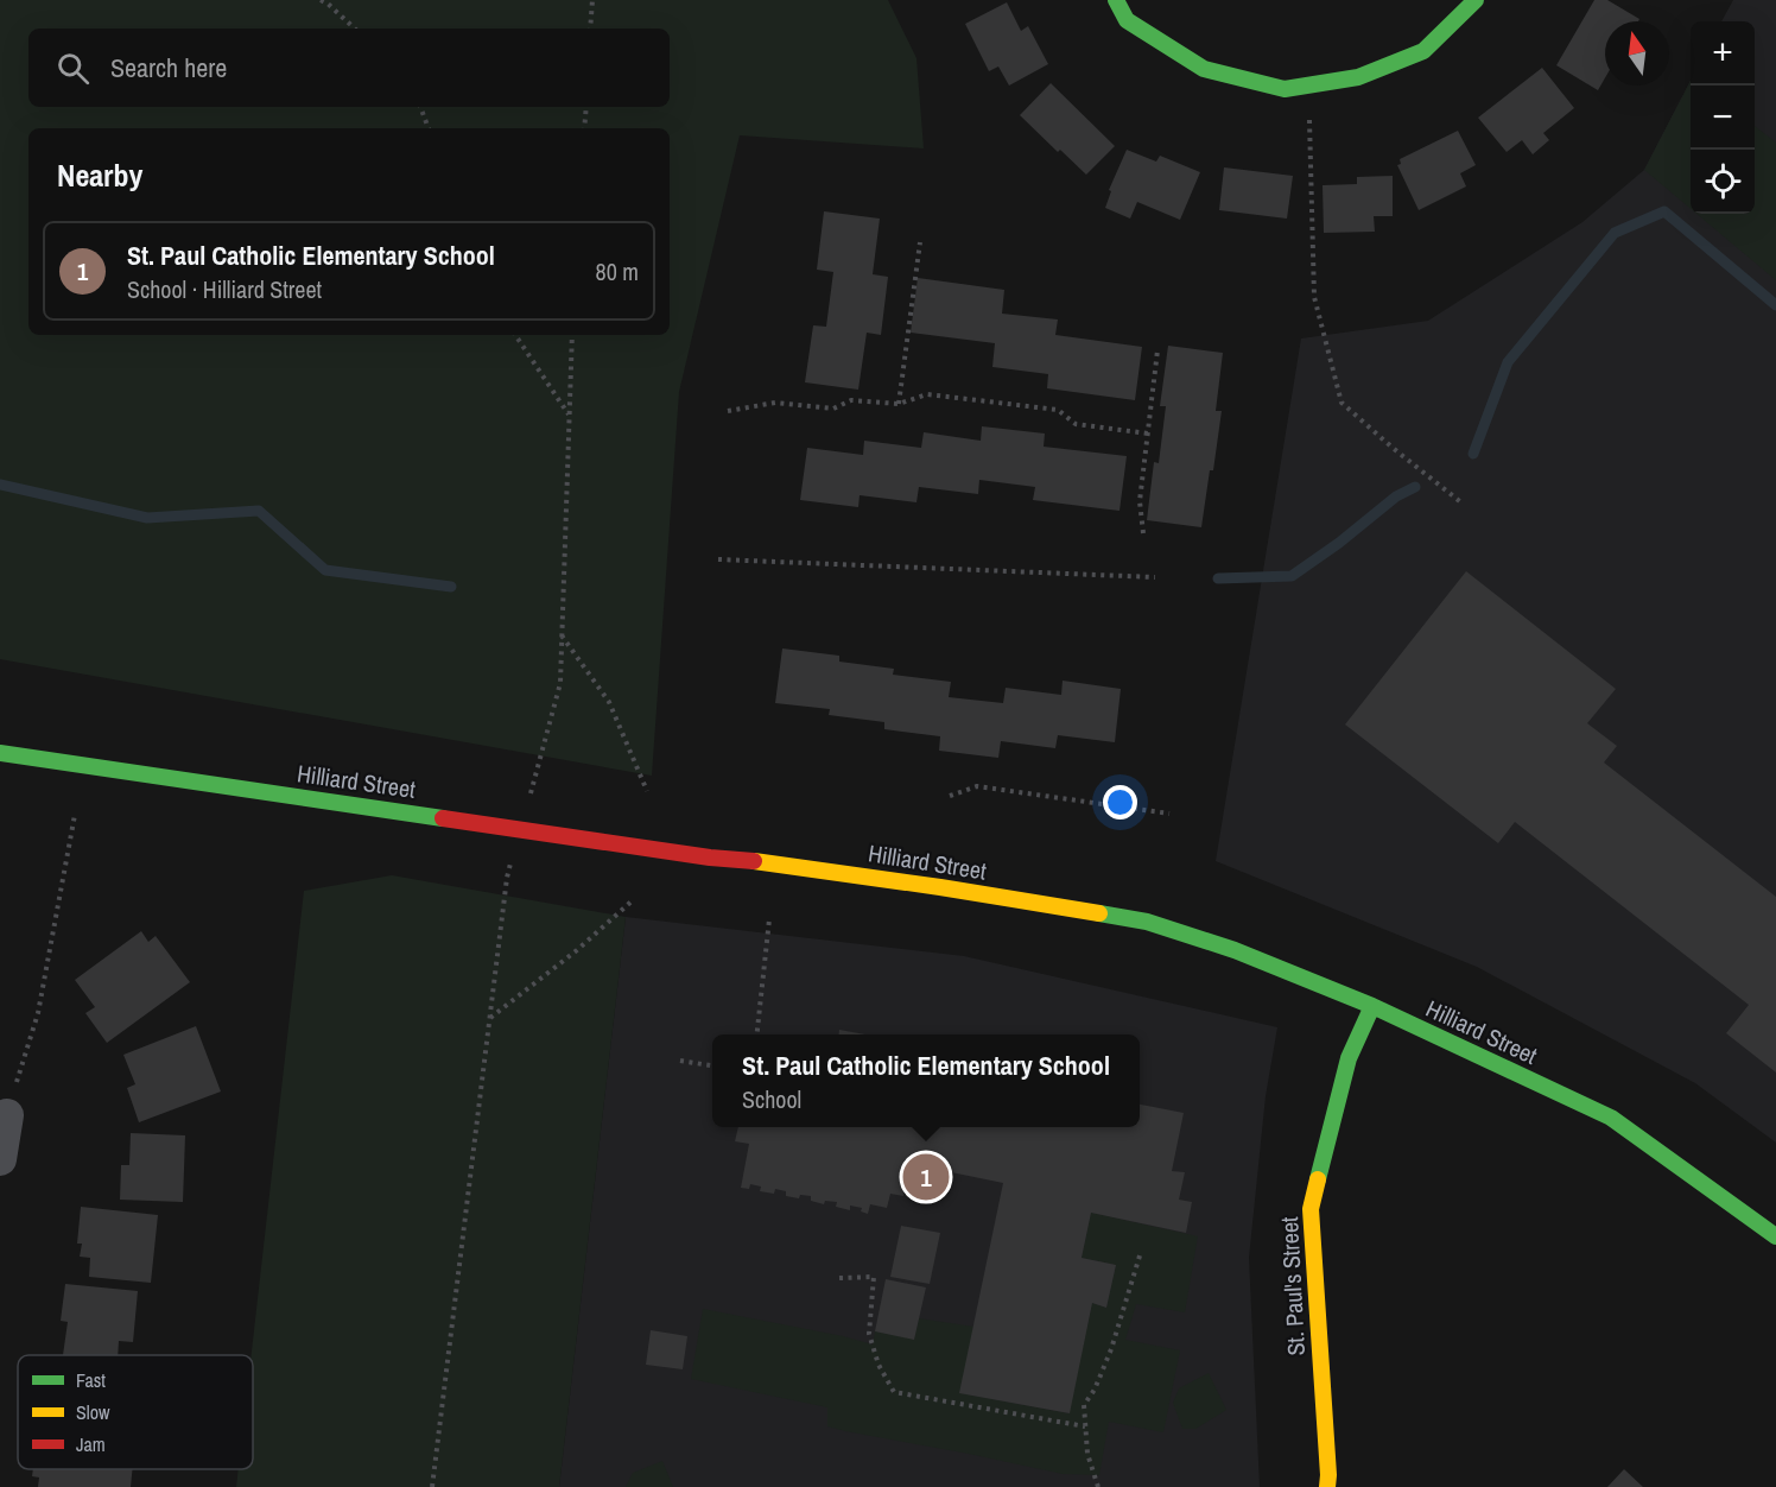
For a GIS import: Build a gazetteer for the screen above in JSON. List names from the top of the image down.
{
  "streets": {
    "street": ["Hilliard Street", "St. Paul's Street"]
  },
  "crossings": [
    ["Hilliard Street", "St. Paul's Street"]
  ],
  "legend": ["Fast", "Slow", "Jam"],
  "north": "top",
  "page": {
    "map_buttons": ["+", "−"],
    "search": "Search here",
    "heading": "Nearby",
    "list": [
      {
        "mark": "1",
        "name": "St. Paul Catholic Elementary School",
        "note": "School · Hilliard Street",
        "value": "80 m"
      }
    ],
    "popup": ["St. Paul Catholic Elementary School", "School"],
    "pins": "1"
  }
}
